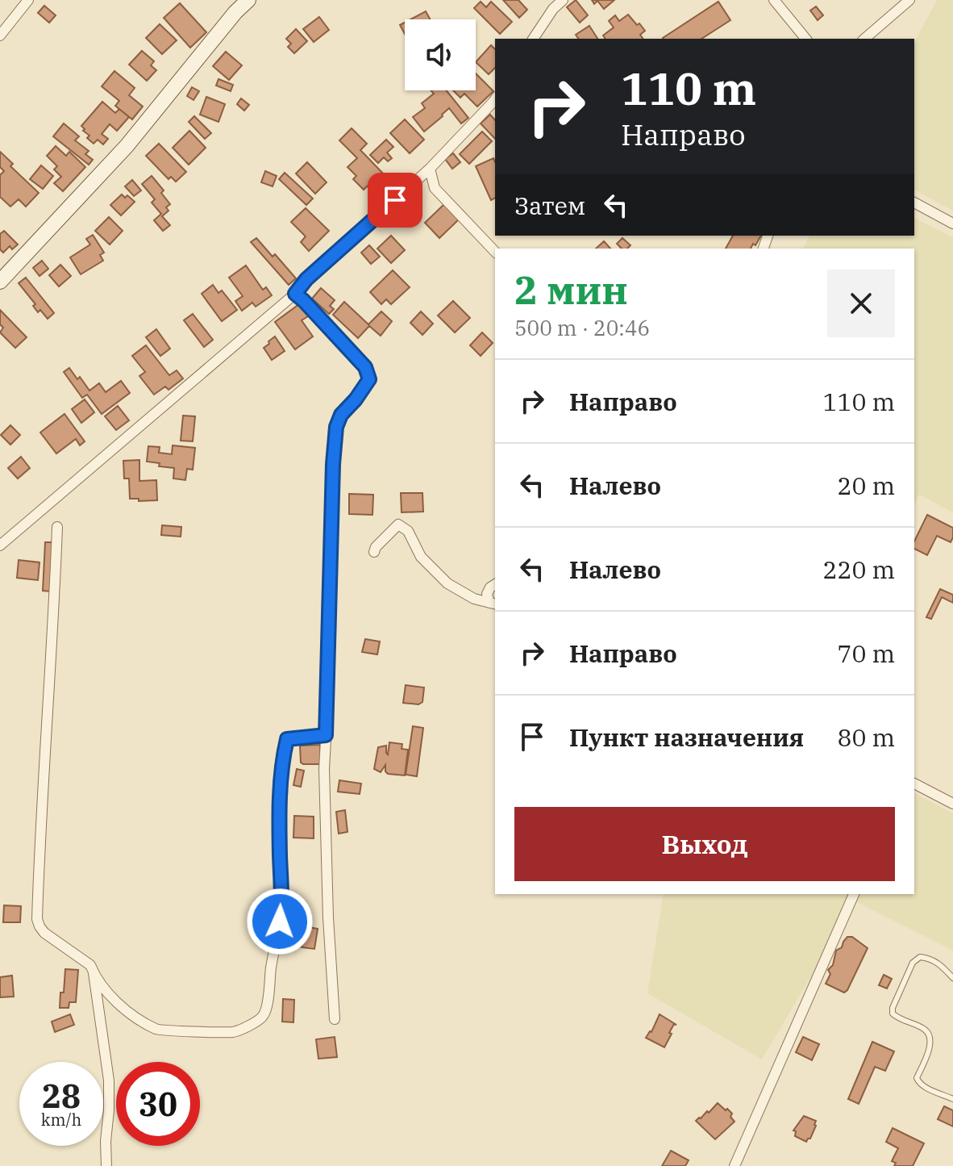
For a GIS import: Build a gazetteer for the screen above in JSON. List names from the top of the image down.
{
  "page": {
    "turn": ["110 m", "Направо"],
    "then": "Затем",
    "heading": ["2 мин", "500 m · 20:46"],
    "list": [
      {
        "name": "Направо",
        "value": "110 m"
      },
      {
        "name": "Налево",
        "value": "20 m"
      },
      {
        "name": "Налево",
        "value": "220 m"
      },
      {
        "name": "Направо",
        "value": "70 m"
      },
      {
        "name": "Пункт назначения",
        "value": "80 m"
      }
    ],
    "buttons": "Выход",
    "speed": "28 km/h",
    "limit": "30"
  }
}
